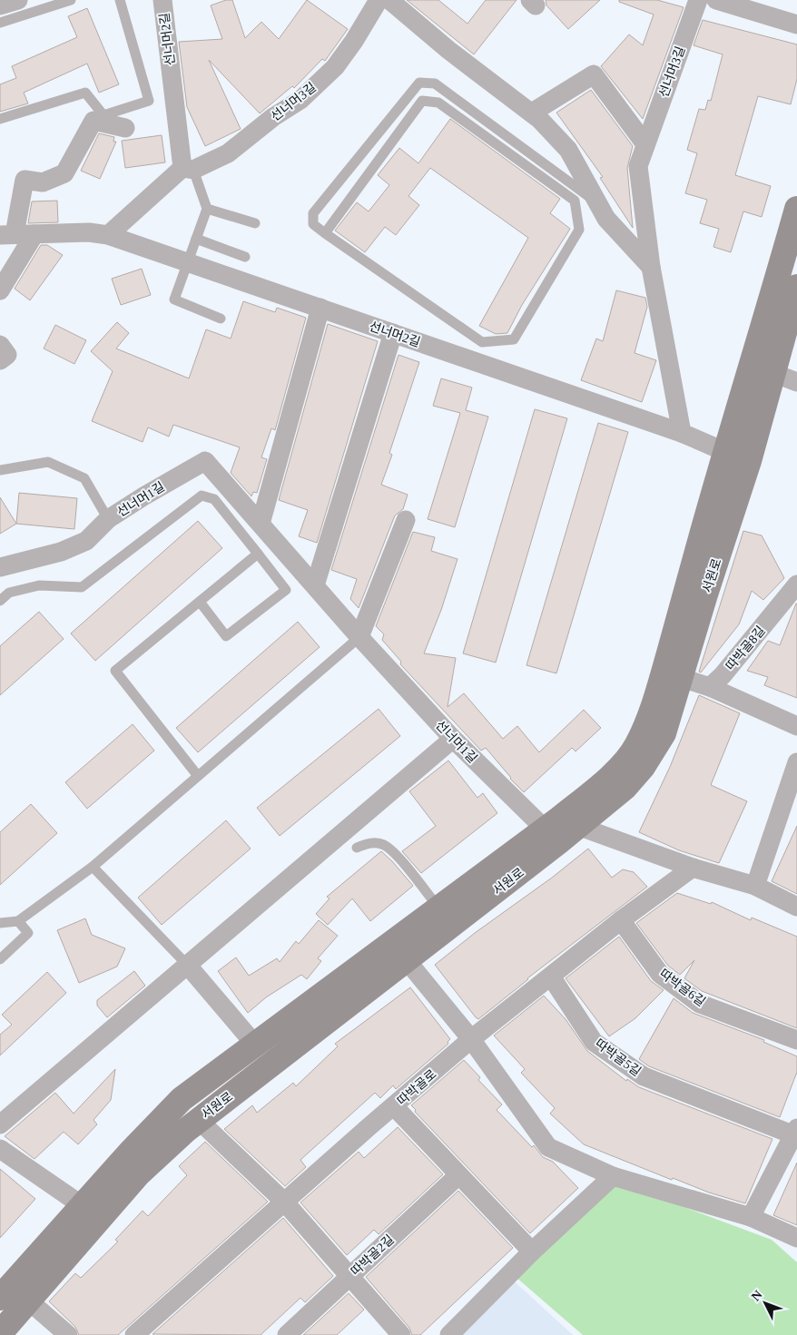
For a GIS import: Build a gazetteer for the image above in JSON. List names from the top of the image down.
{
  "streets": {
    "street": [
      "선너머2길",
      "선너머3길",
      "선너머1길",
      "서원로",
      "따박골8길",
      "따박골6길",
      "따박골5길",
      "따박골로",
      "따박골2길"
    ]
  },
  "crossings": [
    ["선너머2길", "선너머3길"],
    ["선너머2길", "서원로"],
    ["선너머1길", "서원로"],
    ["따박골5길", "따박골로"]
  ],
  "north": "top left"
}
